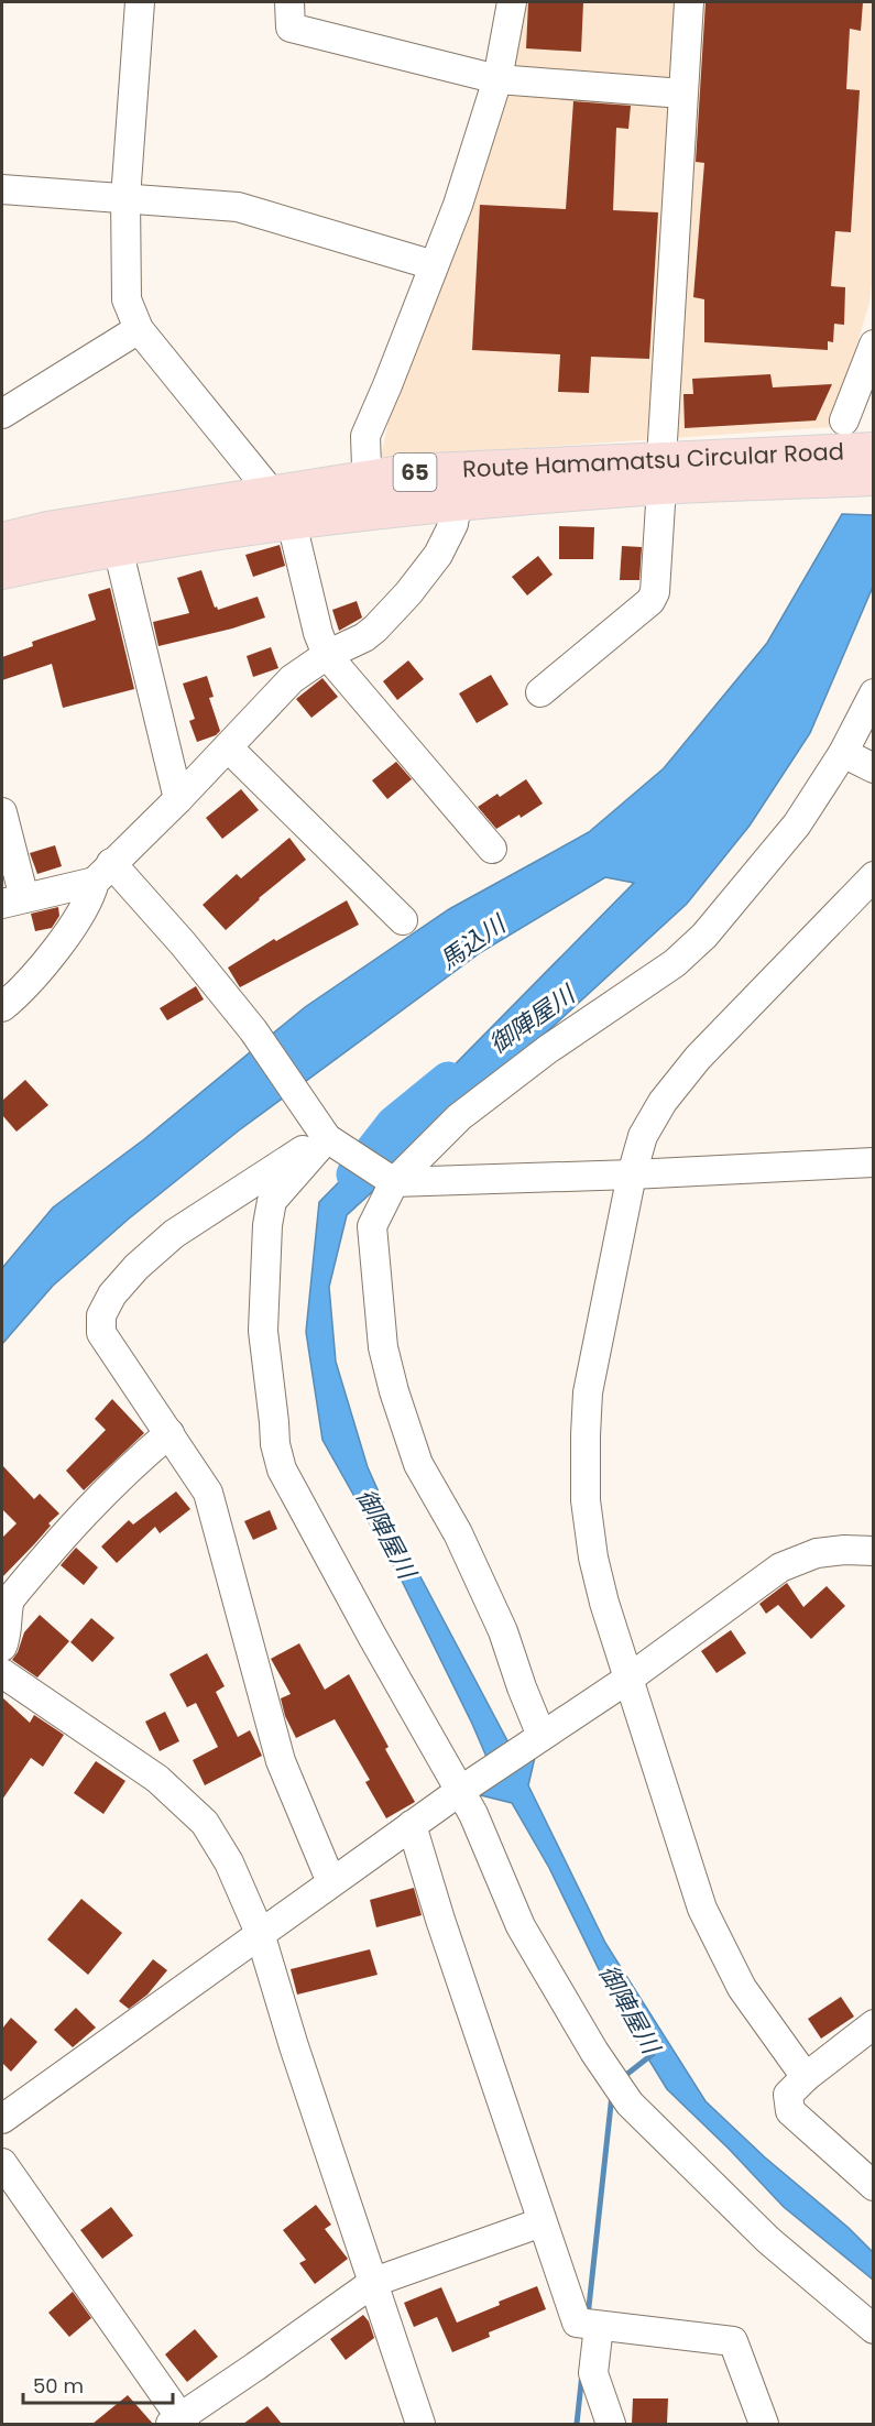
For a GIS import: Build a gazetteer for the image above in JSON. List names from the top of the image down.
{
  "streets": {
    "main road": ["Route Hamamatsu Circular Road", "65"]
  },
  "water": ["馬込川", "御陣屋川"],
  "scale_bar": "50 m"
}
